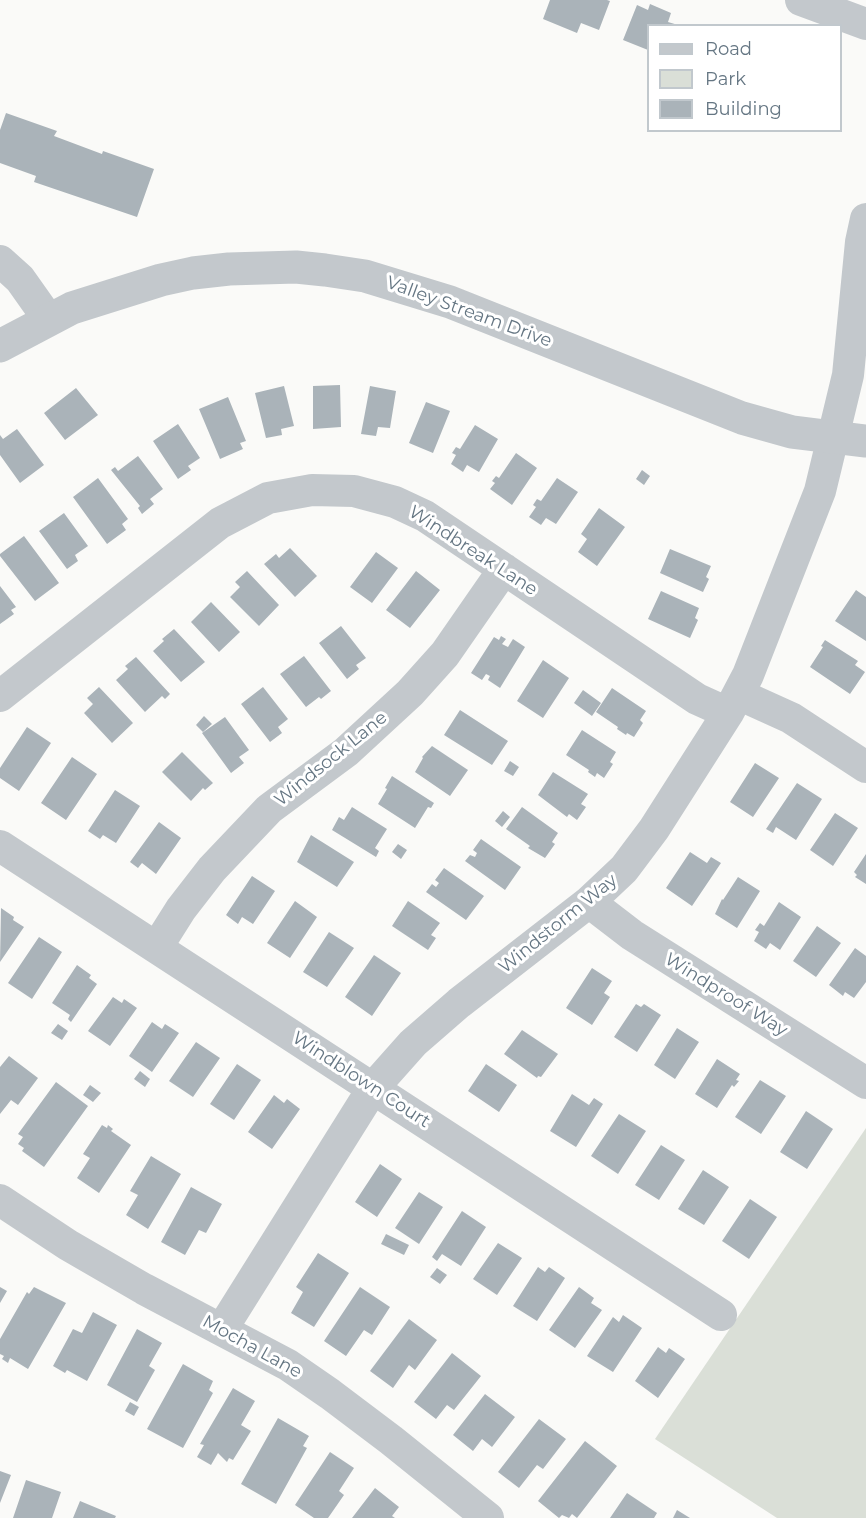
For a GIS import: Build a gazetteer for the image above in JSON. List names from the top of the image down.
{
  "streets": {
    "street": [
      "Valley Stream Drive",
      "Windbreak Lane",
      "Windsock Lane",
      "Windstorm Way",
      "Windproof Way",
      "Windblown Court",
      "Mocha Lane"
    ]
  },
  "crossings": [
    ["Valley Stream Drive", "Windstorm Way"],
    ["Windbreak Lane", "Windsock Lane"],
    ["Windbreak Lane", "Windstorm Way"],
    ["Windsock Lane", "Windblown Court"],
    ["Windstorm Way", "Windproof Way"],
    ["Windstorm Way", "Windblown Court"],
    ["Windstorm Way", "Mocha Lane"]
  ],
  "legend": ["Road", "Park", "Building"]
}
